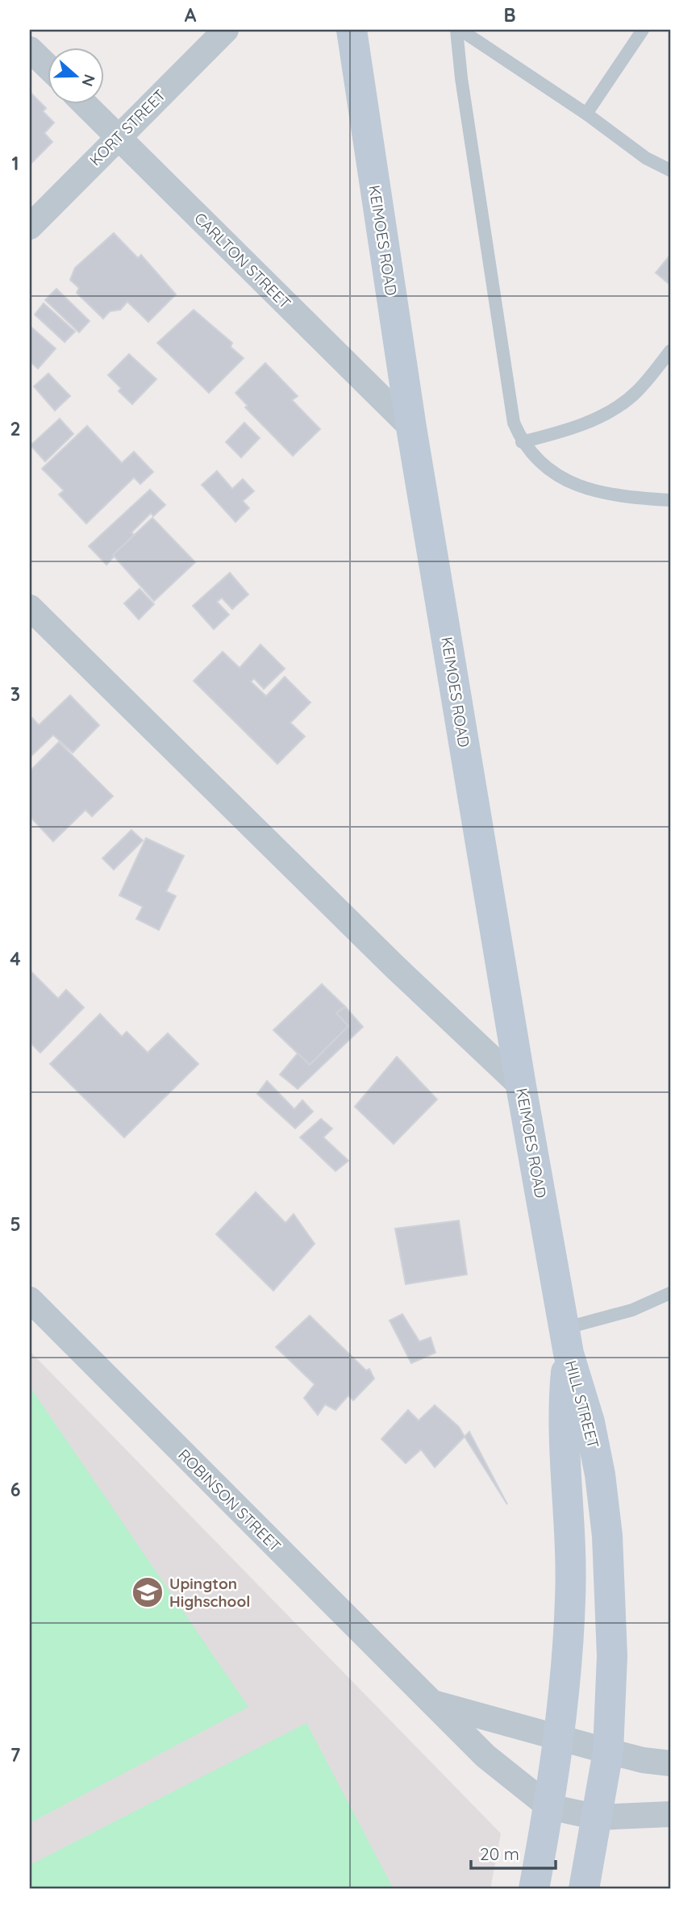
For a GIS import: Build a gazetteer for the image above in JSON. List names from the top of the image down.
{
  "streets": {
    "street": [
      "KORT STREET",
      "KEIMOES ROAD",
      "CARLTON STREET",
      "HILL STREET",
      "ROBINSON STREET"
    ]
  },
  "crossings": [
    ["KORT STREET", "CARLTON STREET"],
    ["KEIMOES ROAD", "CARLTON STREET"],
    ["KEIMOES ROAD", "HILL STREET"],
    ["HILL STREET", "ROBINSON STREET"]
  ],
  "places": {
    "school or university": ["Upington Highschool"]
  },
  "scale_bar": "20 m",
  "north": "right",
  "grid": {
    "columns": ["A", "B"],
    "rows": [
      "1",
      "2",
      "3",
      "4",
      "5",
      "6",
      "7"
    ]
  }
}
